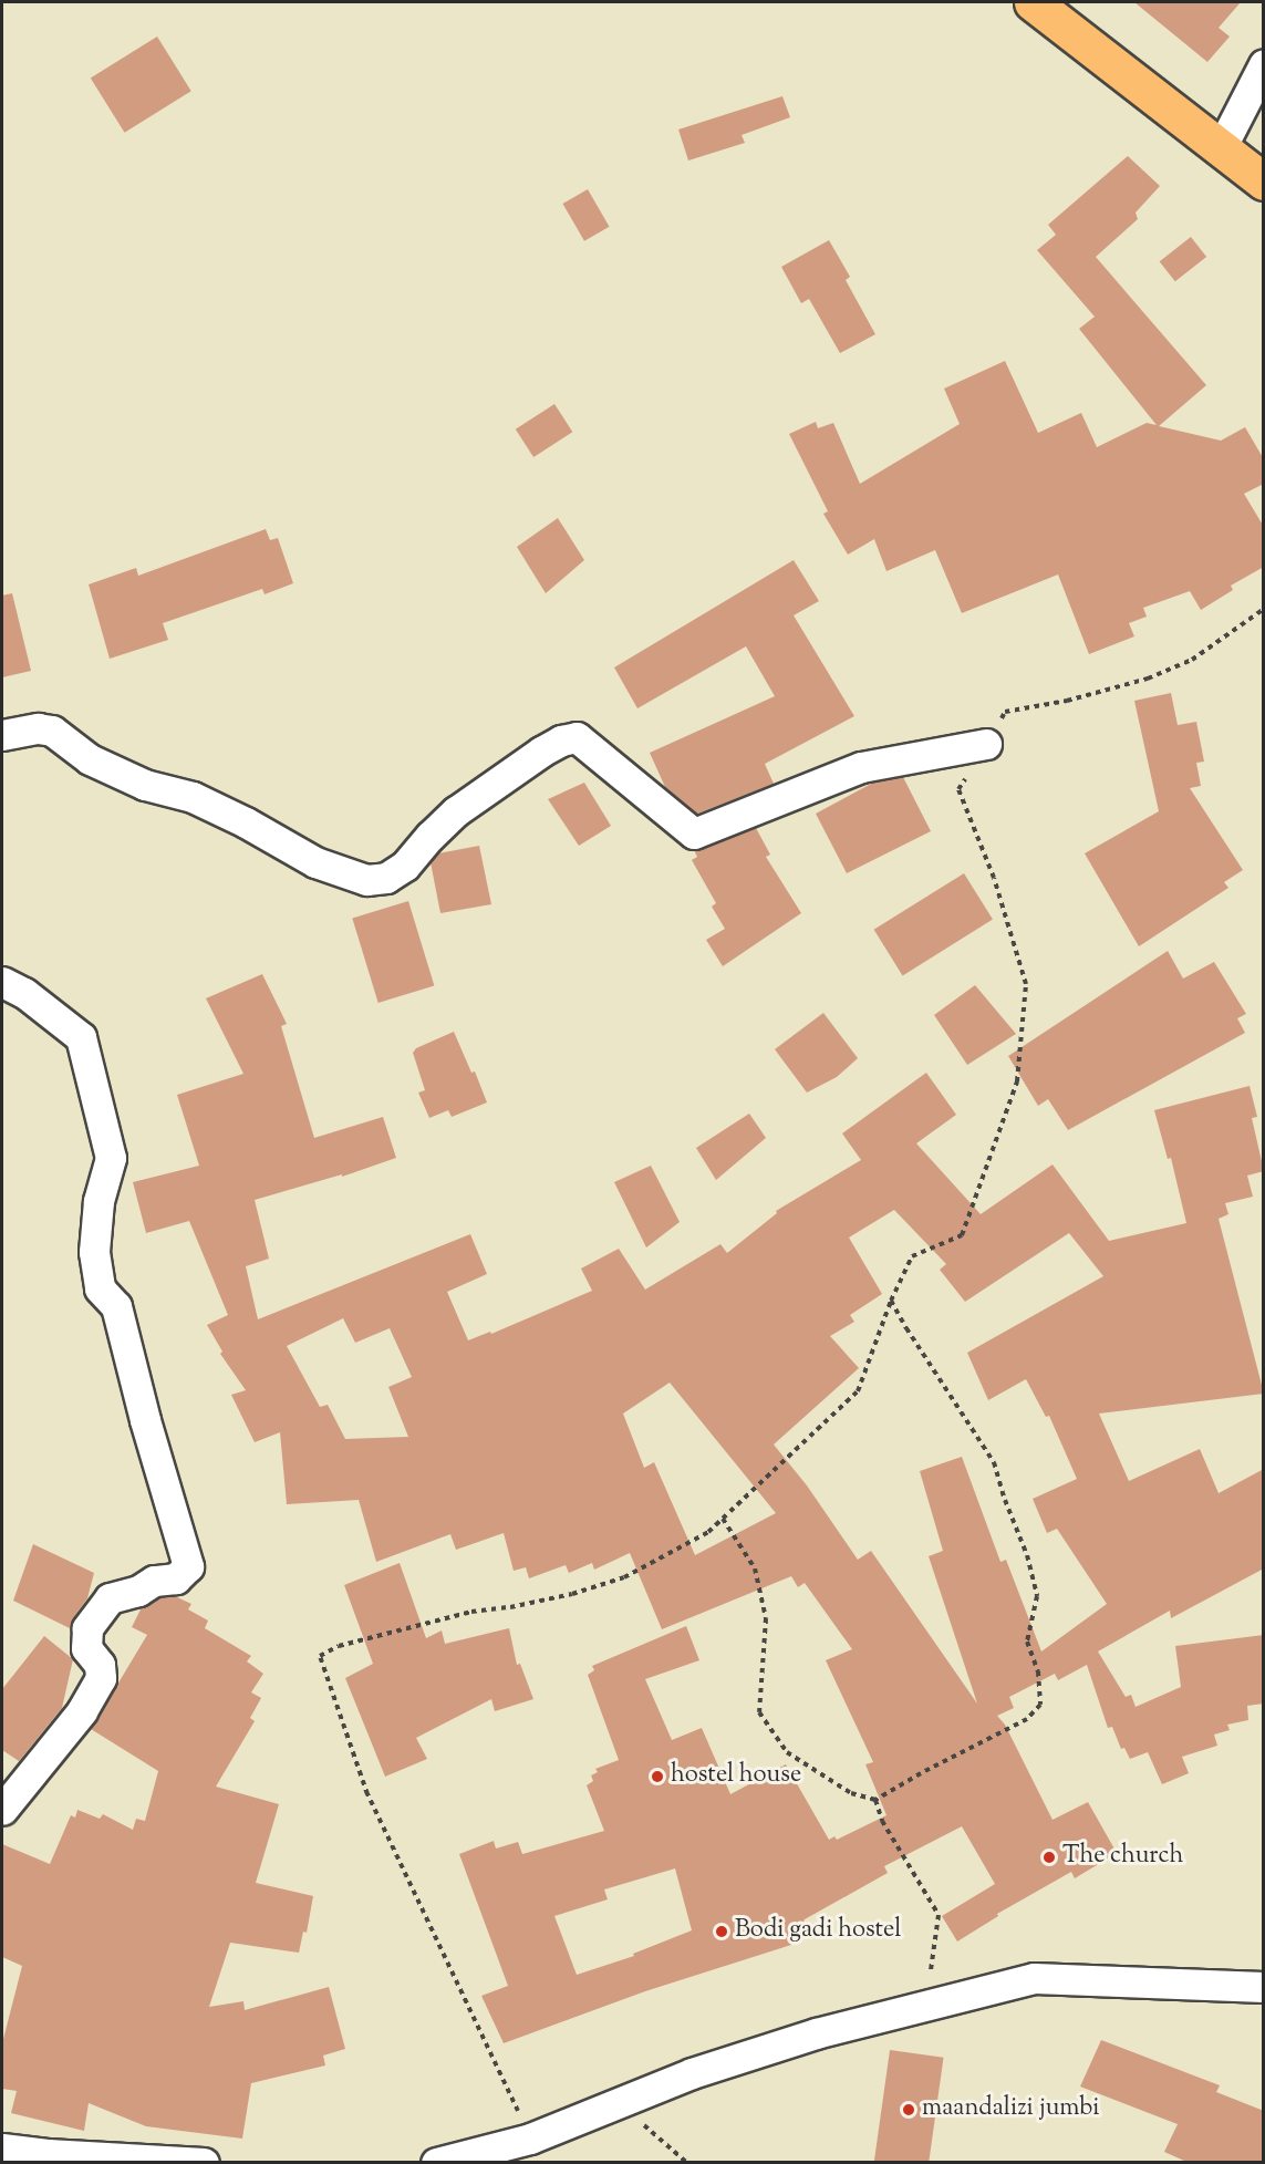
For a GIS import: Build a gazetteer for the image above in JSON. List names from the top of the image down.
{
  "places": [
    "hostel house",
    "The church",
    "Bodi gadi hostel",
    "maandalizi jumbi"
  ]
}
